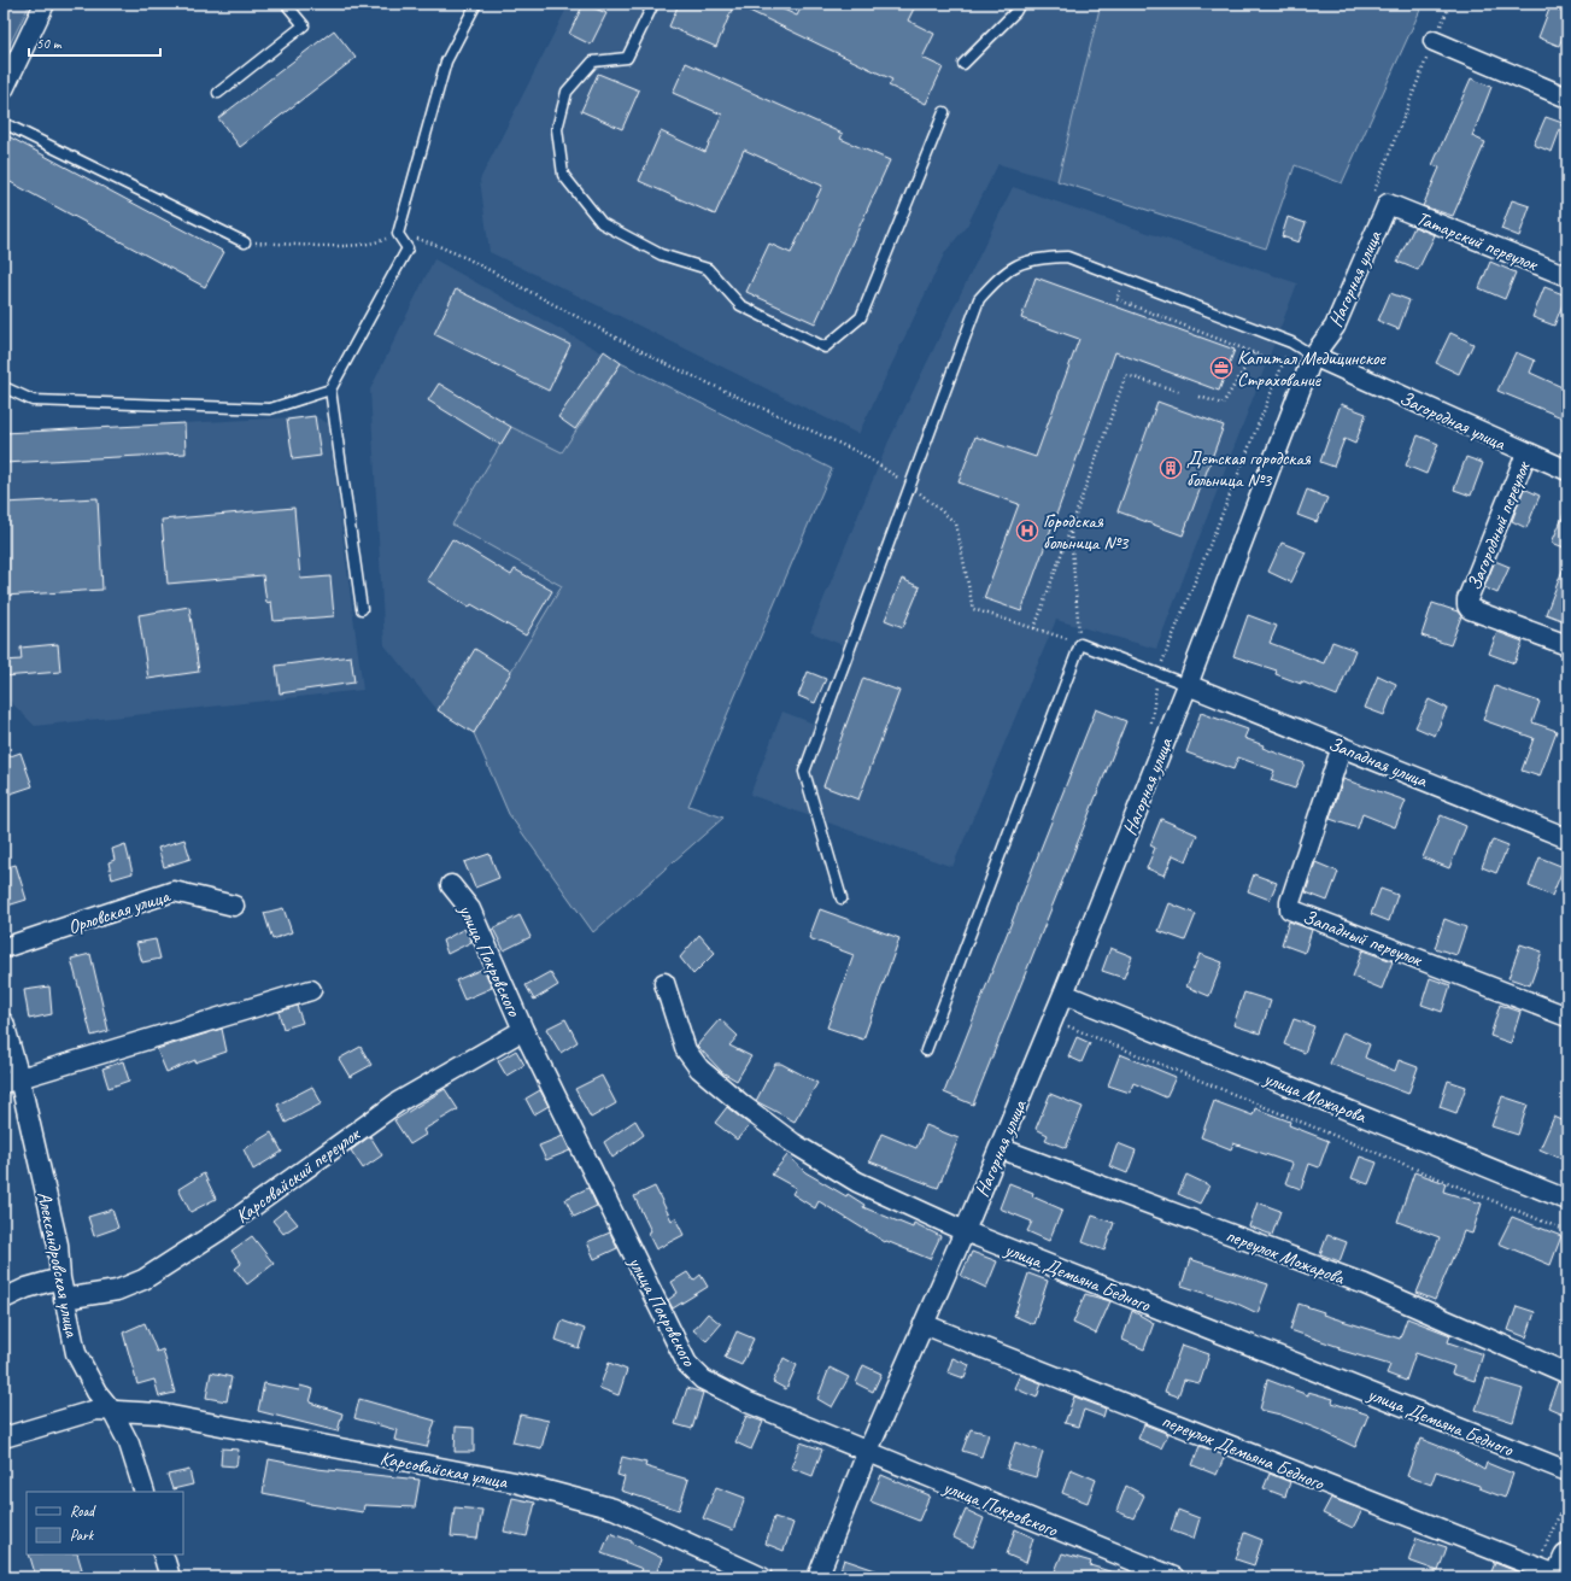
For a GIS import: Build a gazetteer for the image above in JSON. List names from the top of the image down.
{
  "streets": {
    "street": [
      "Татарский переулок",
      "Нагорная улица",
      "Загородная улица",
      "Загородный переулок",
      "Западная улица",
      "Орловская улица",
      "Западный переулок",
      "улица Покровского",
      "улица Можарова",
      "Карсовайский переулок",
      "переулок Можарова",
      "Александровская улица",
      "улица Демьяна Бедного",
      "переулок Демьяна Бедного",
      "Карсовайская улица"
    ]
  },
  "crossings": [
    ["Татарский переулок", "Нагорная улица"],
    ["Нагорная улица", "Загородная улица"],
    ["Нагорная улица", "Западная улица"],
    ["Нагорная улица", "улица Покровского"],
    ["Нагорная улица", "улица Можарова"],
    ["Нагорная улица", "переулок Можарова"],
    ["Нагорная улица", "улица Демьяна Бедного"],
    ["Нагорная улица", "переулок Демьяна Бедного"],
    ["Загородная улица", "Загородный переулок"],
    ["Западная улица", "Западный переулок"],
    ["улица Покровского", "Карсовайский переулок"],
    ["Карсовайский переулок", "Александровская улица"],
    ["Александровская улица", "Карсовайская улица"]
  ],
  "places": {
    "office": ["Капитал Медицинское Страхование"],
    "building": ["Детская городская больница №3"],
    "hospital": ["Городская больница №3"]
  },
  "legend": ["Road", "Park"],
  "scale_bar": "50 m"
}
